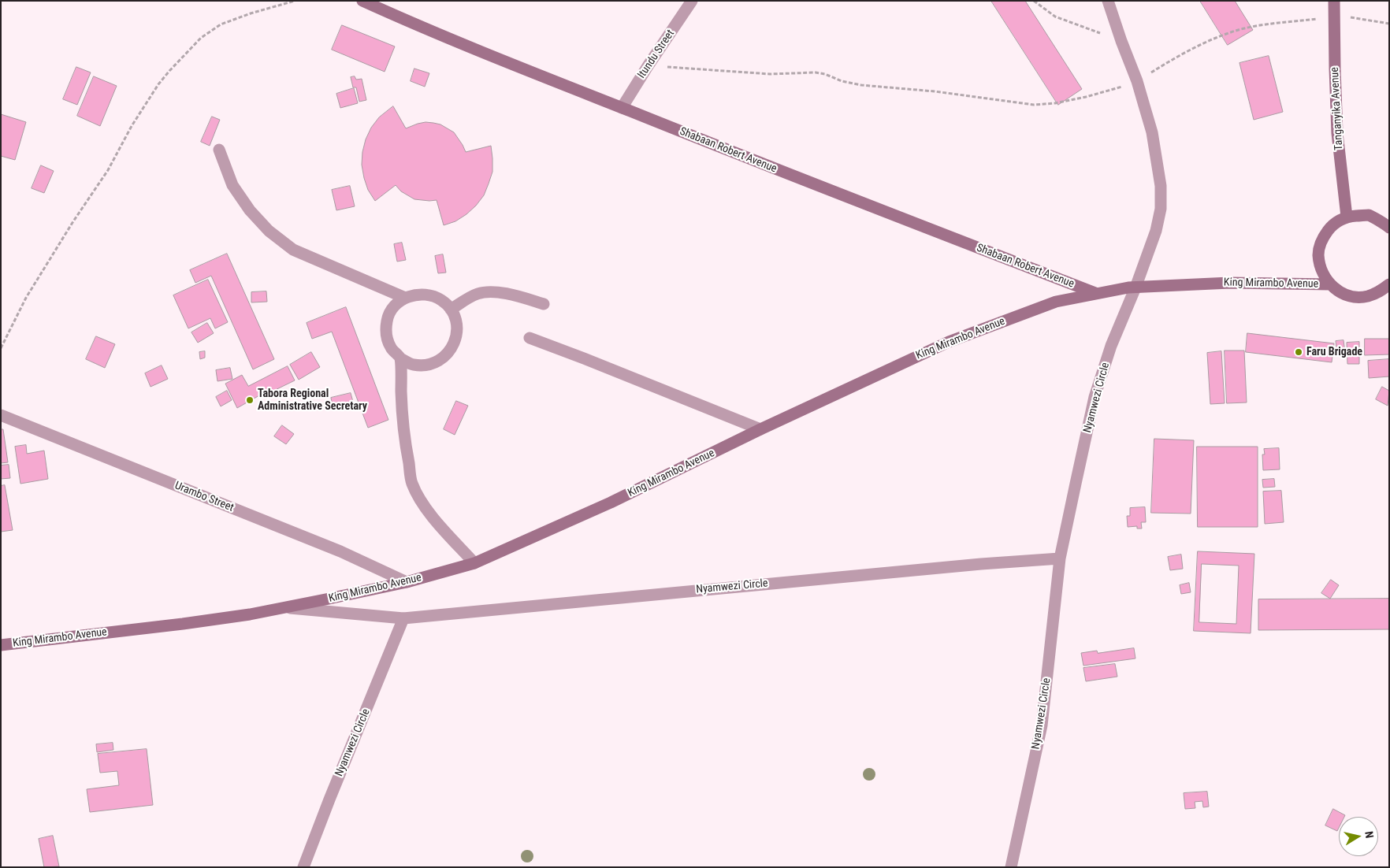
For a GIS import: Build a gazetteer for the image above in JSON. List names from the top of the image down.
{
  "streets": {
    "main road": ["Tanganyika Avenue", "Shabaan Robert Avenue", "King Mirambo Avenue"],
    "street": ["Itundu Street", "Nyamwezi Circle", "Urambo Street"]
  },
  "crossings": [
    ["Itundu Street", "Shabaan Robert Avenue"],
    ["Shabaan Robert Avenue", "King Mirambo Avenue"],
    ["King Mirambo Avenue", "Nyamwezi Circle"],
    ["King Mirambo Avenue", "Urambo Street"]
  ],
  "places": ["Faru Brigade", "Tabora Regional Administrative Secretary"],
  "north": "right"
}
